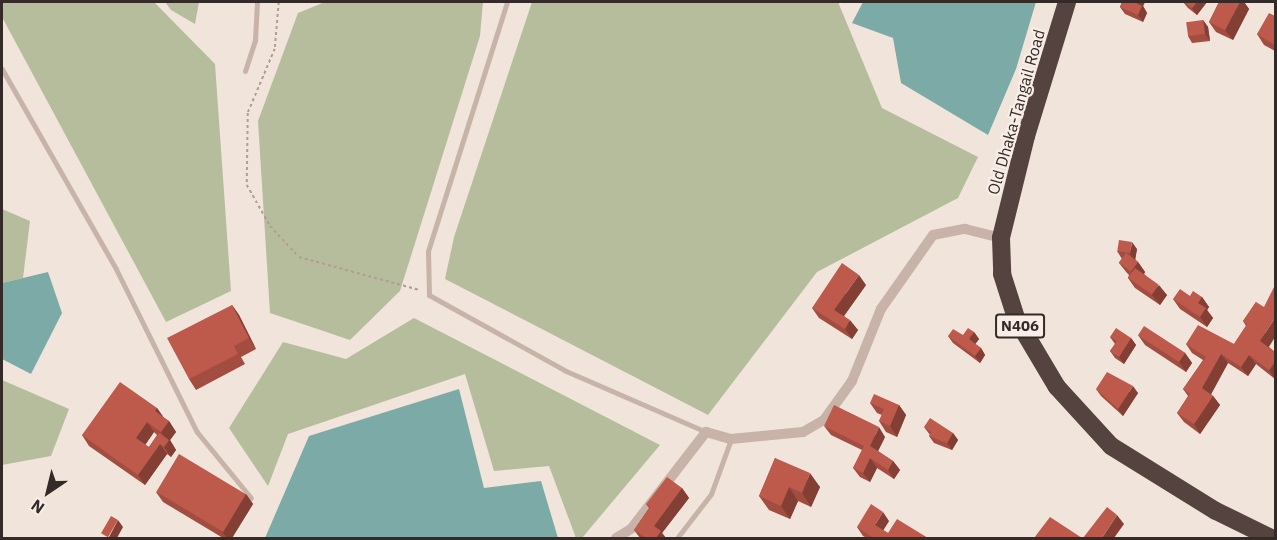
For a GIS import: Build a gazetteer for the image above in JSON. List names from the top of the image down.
{
  "streets": {
    "highway": ["Old Dhaka-Tangail Road", "N406"]
  },
  "north": "bottom left"
}
